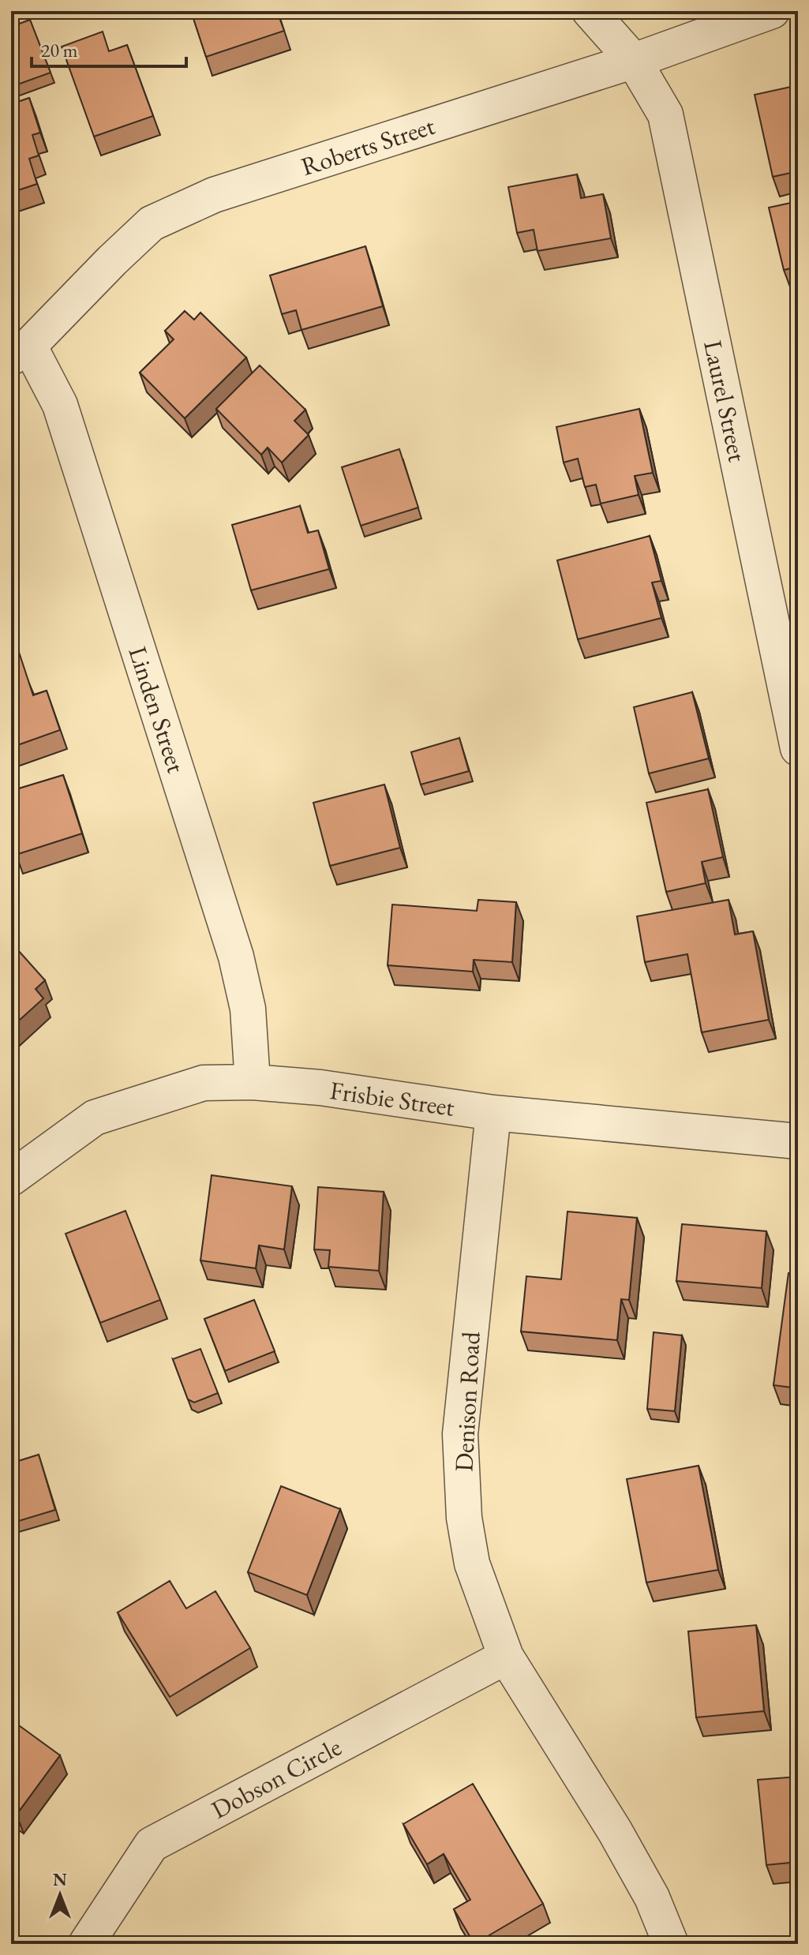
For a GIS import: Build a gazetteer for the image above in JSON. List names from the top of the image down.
{
  "streets": {
    "street": [
      "Roberts Street",
      "Laurel Street",
      "Linden Street",
      "Frisbie Street",
      "Denison Road",
      "Dobson Circle"
    ]
  },
  "crossings": [
    ["Roberts Street", "Laurel Street"],
    ["Roberts Street", "Linden Street"],
    ["Linden Street", "Frisbie Street"],
    ["Frisbie Street", "Denison Road"],
    ["Denison Road", "Dobson Circle"]
  ],
  "scale_bar": "20 m",
  "north": "top"
}
